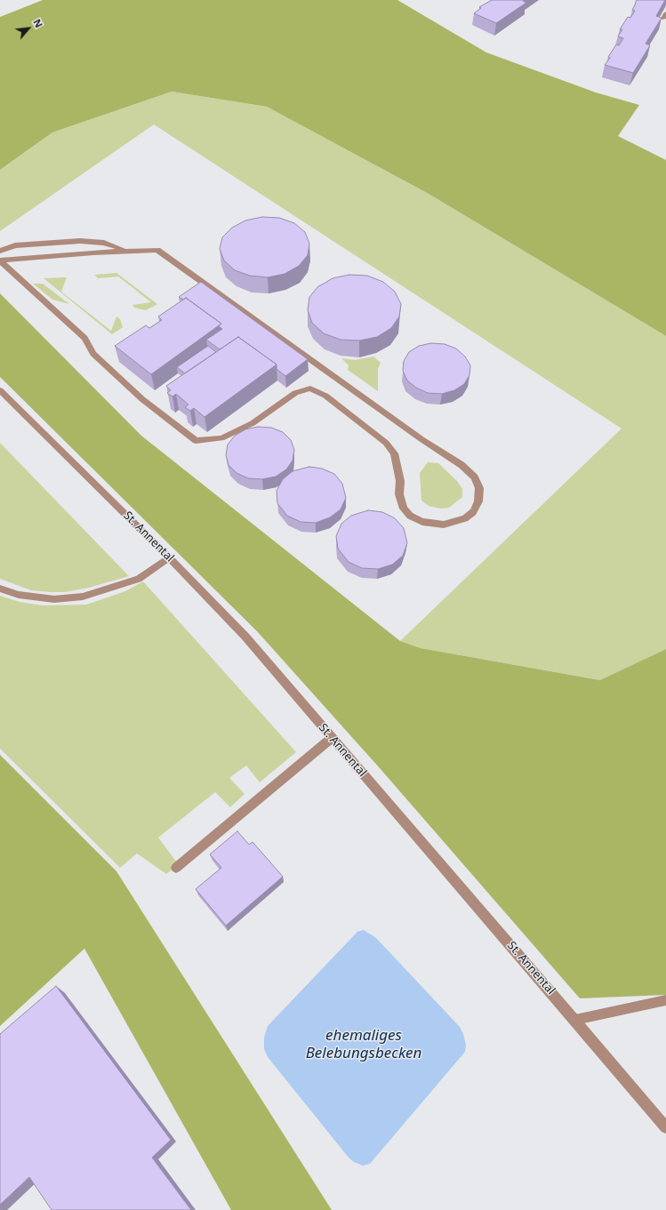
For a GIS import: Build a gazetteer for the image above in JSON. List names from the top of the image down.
{
  "streets": {
    "street": ["St. Annental"]
  },
  "water": ["ehemaliges Belebungsbecken"],
  "north": "top right"
}
